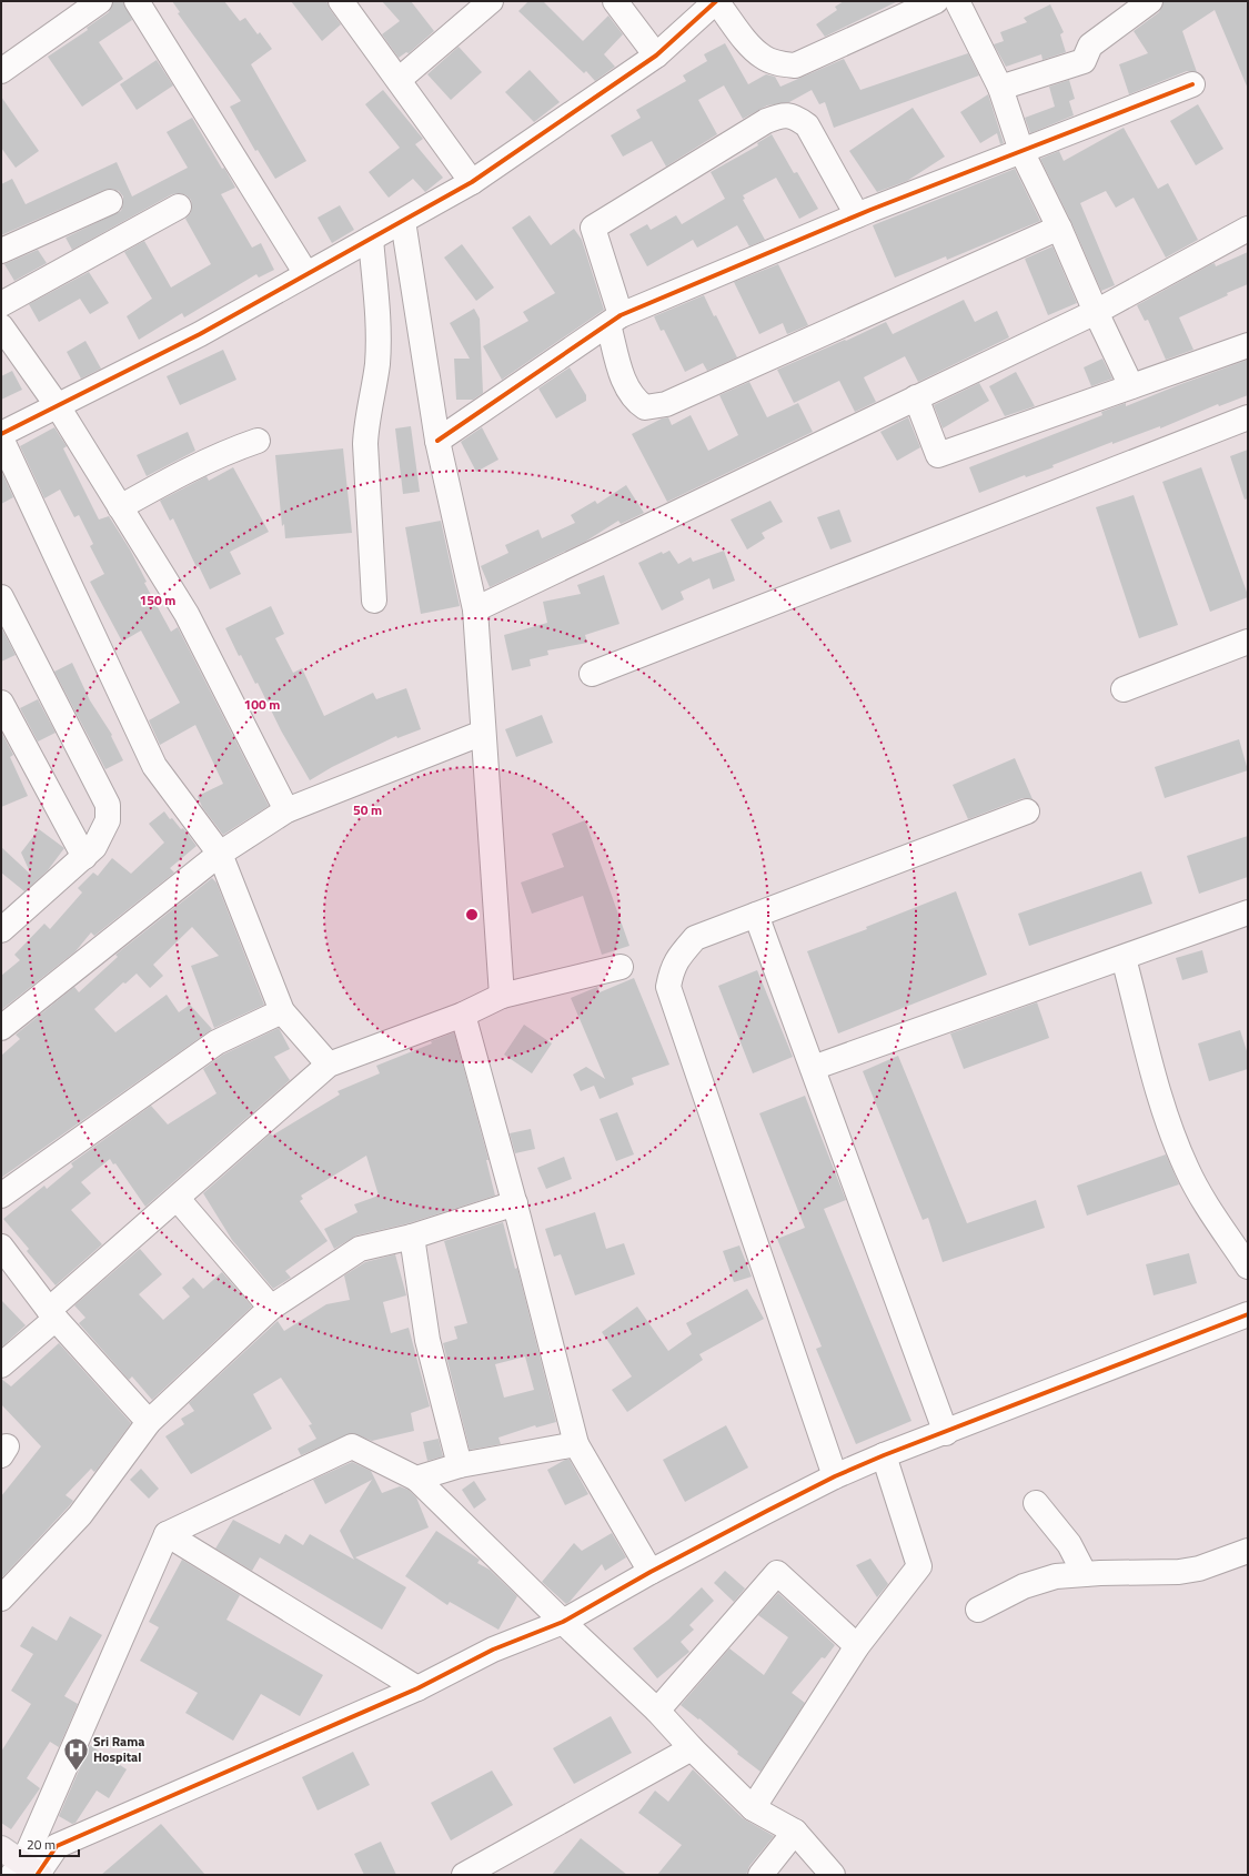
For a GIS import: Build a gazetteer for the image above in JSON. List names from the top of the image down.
{
  "places": {
    "hospital": ["Sri Rama Hospital"]
  },
  "scale_bar": "20 m",
  "rings": ["150 m", "100 m", "50 m"]
}
